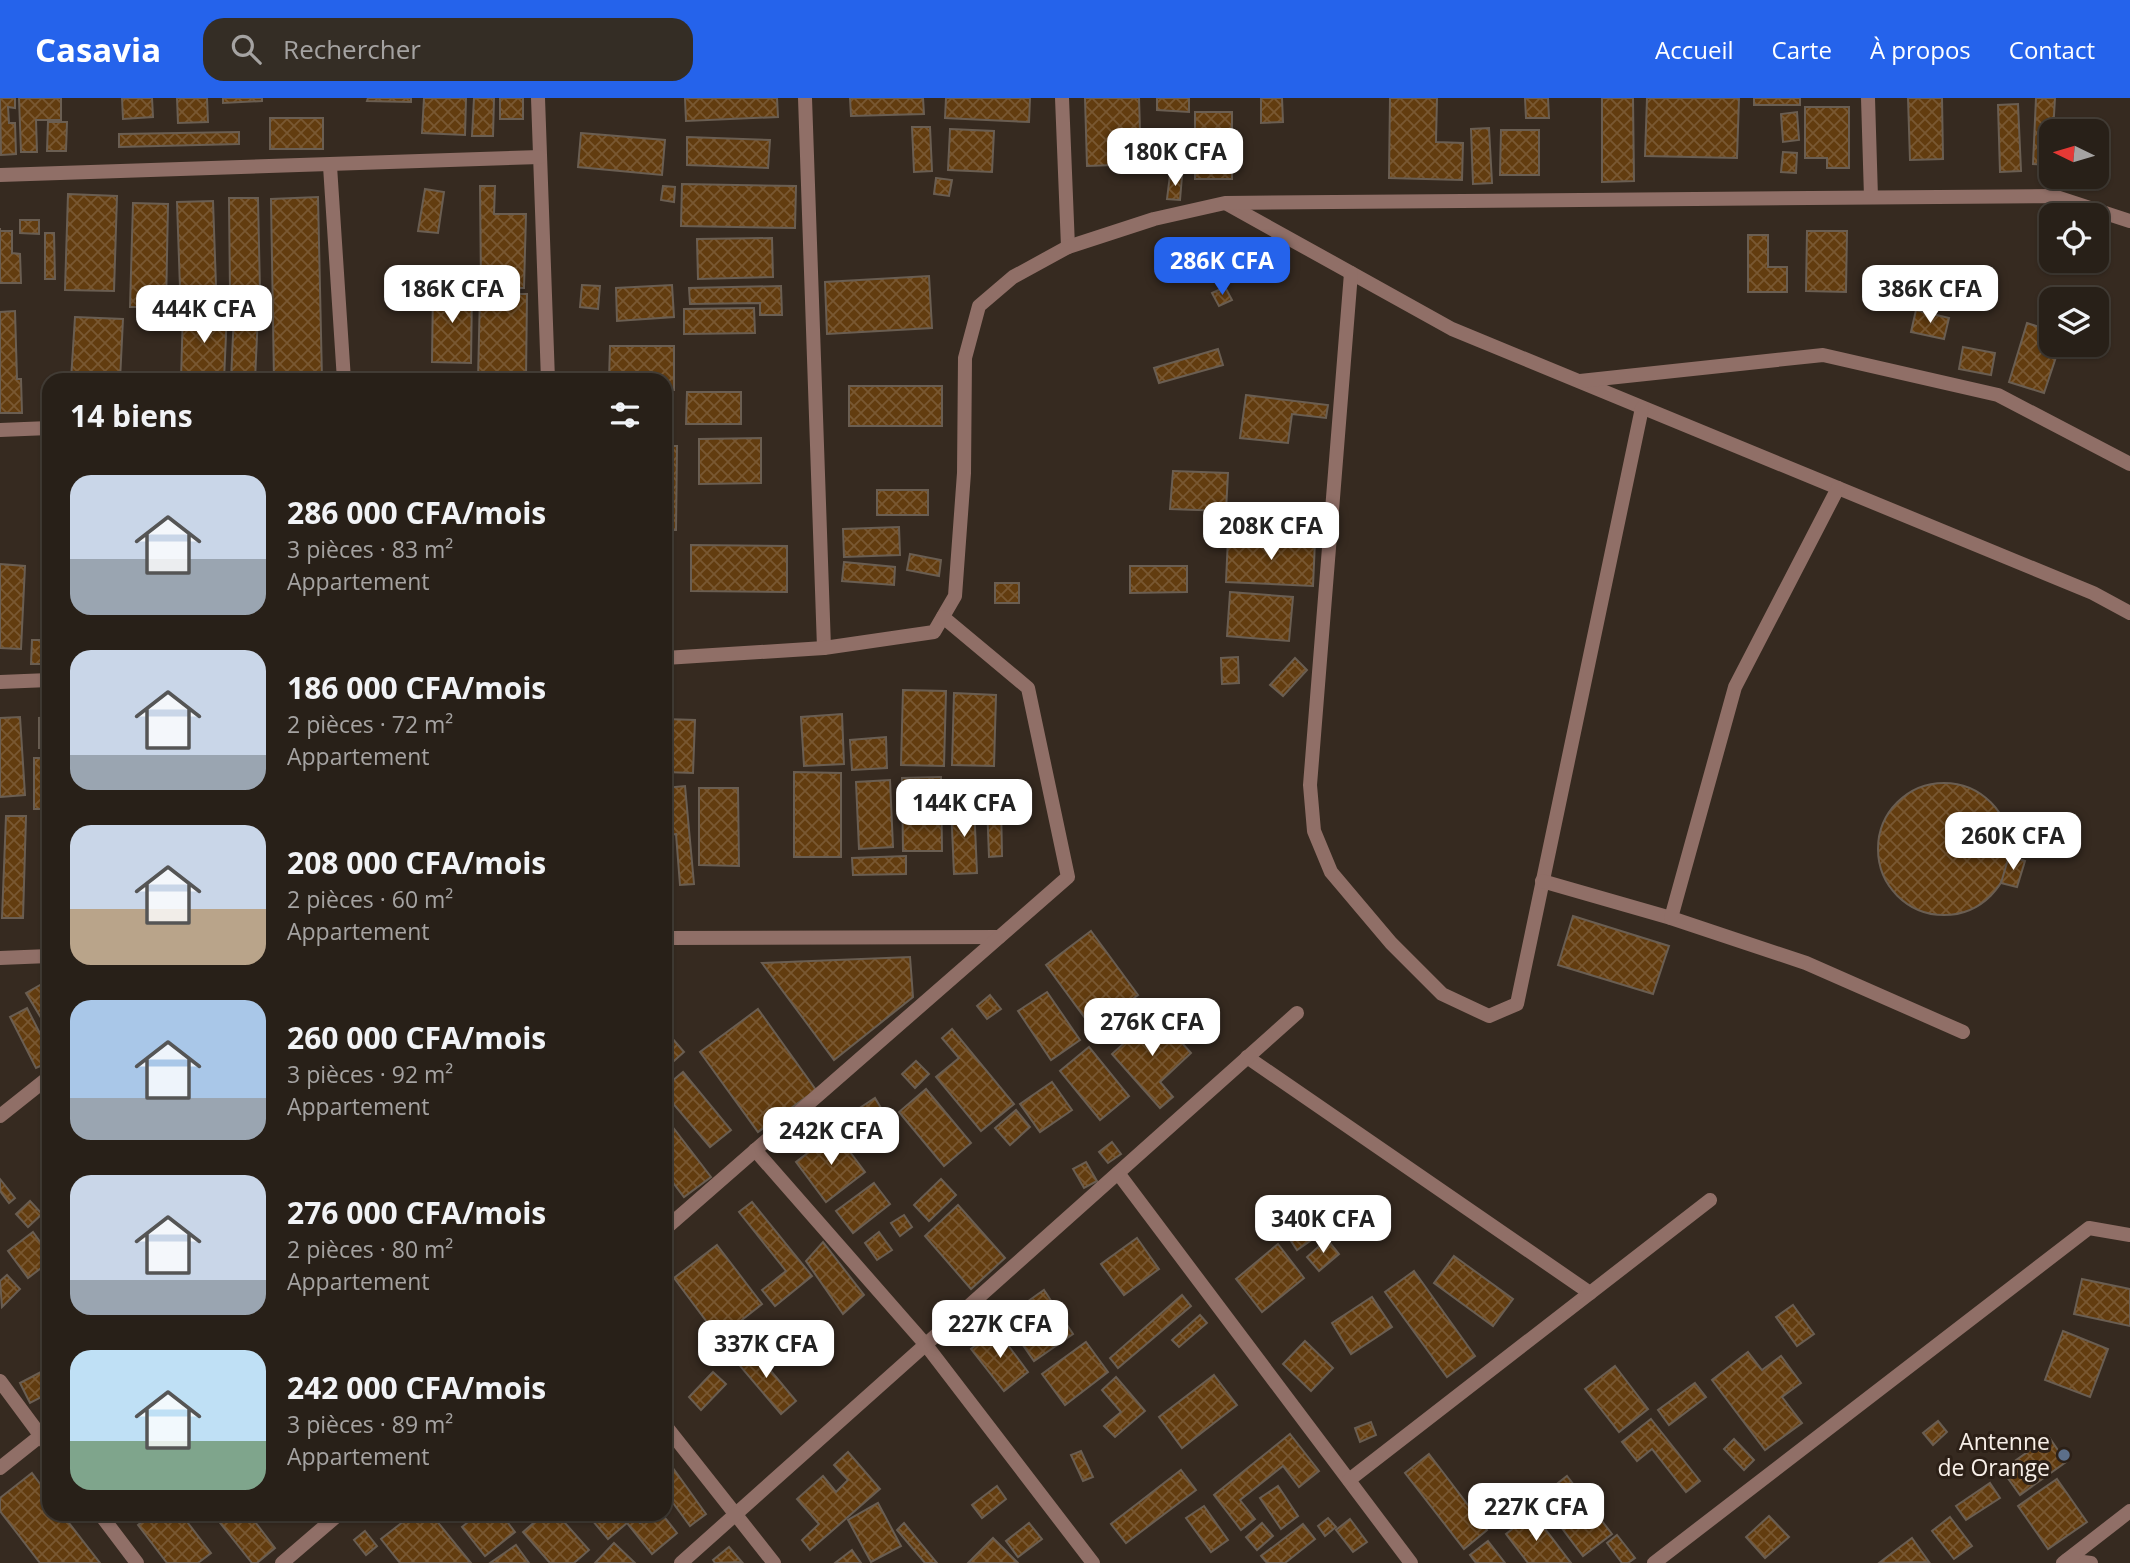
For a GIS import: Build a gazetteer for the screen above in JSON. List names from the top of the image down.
{
  "places": ["Antenne de Orange"],
  "north": "left",
  "page": {
    "header": "Casavia",
    "search": "Rechercher",
    "nav": [
      "Accueil",
      "Carte",
      "À propos",
      "Contact"
    ],
    "price": [
      "180K CFA",
      "286K CFA",
      "186K CFA",
      "386K CFA",
      "444K CFA",
      "208K CFA",
      "144K CFA",
      "260K CFA",
      "276K CFA",
      "242K CFA",
      "340K CFA",
      "227K CFA",
      "337K CFA",
      "227K CFA"
    ],
    "heading": "14 biens",
    "list": [
      {
        "name": "286 000 CFA/mois",
        "note": "3 pièces · 83 m² · Appartement"
      },
      {
        "name": "186 000 CFA/mois",
        "note": "2 pièces · 72 m² · Appartement"
      },
      {
        "name": "208 000 CFA/mois",
        "note": "2 pièces · 60 m² · Appartement"
      },
      {
        "name": "260 000 CFA/mois",
        "note": "3 pièces · 92 m² · Appartement"
      },
      {
        "name": "276 000 CFA/mois",
        "note": "2 pièces · 80 m² · Appartement"
      },
      {
        "name": "242 000 CFA/mois",
        "note": "3 pièces · 89 m² · Appartement"
      }
    ]
  }
}
